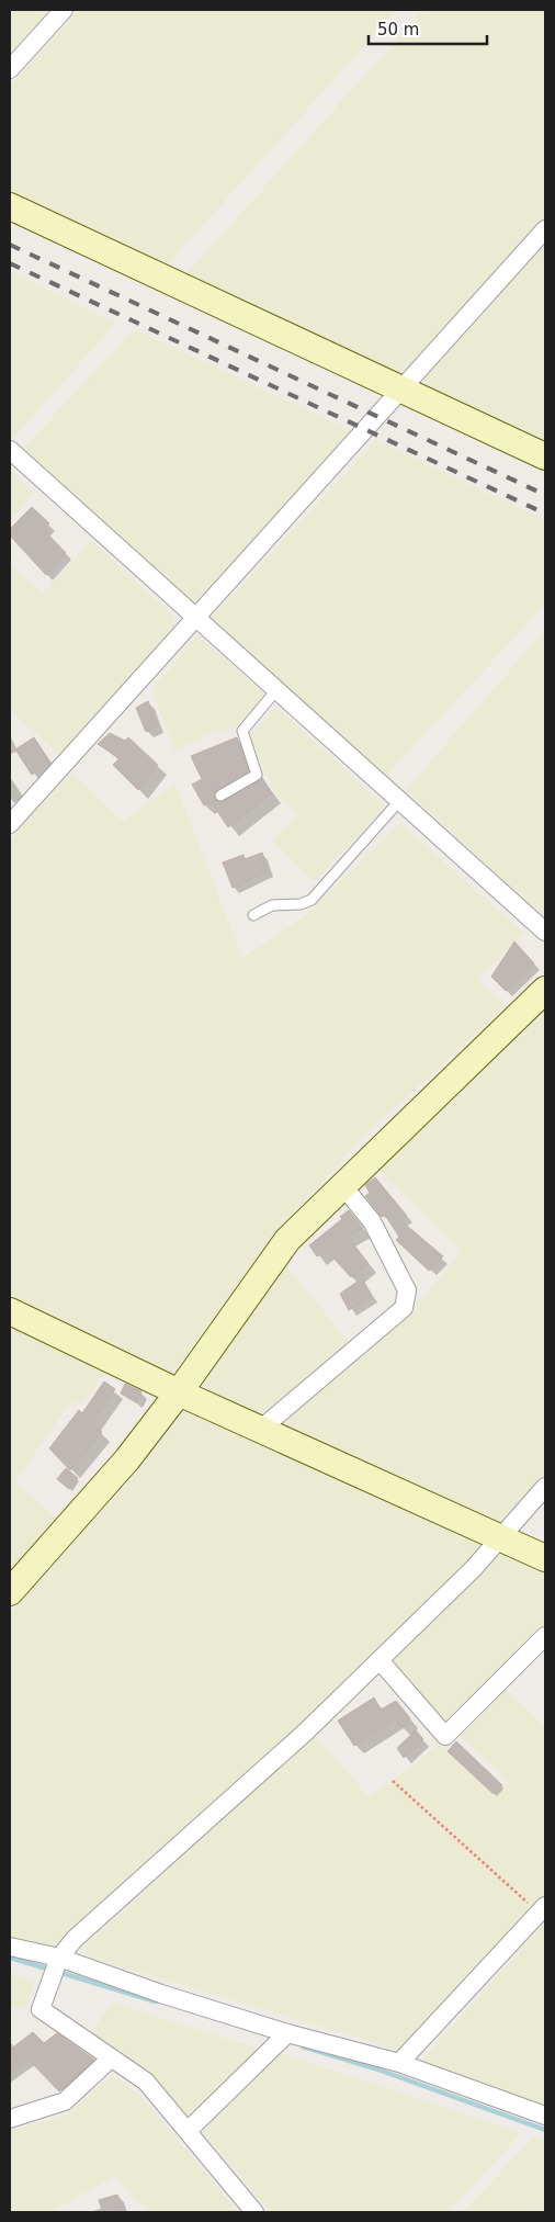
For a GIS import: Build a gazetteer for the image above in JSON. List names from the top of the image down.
{
  "scale_bar": "50 m"
}
